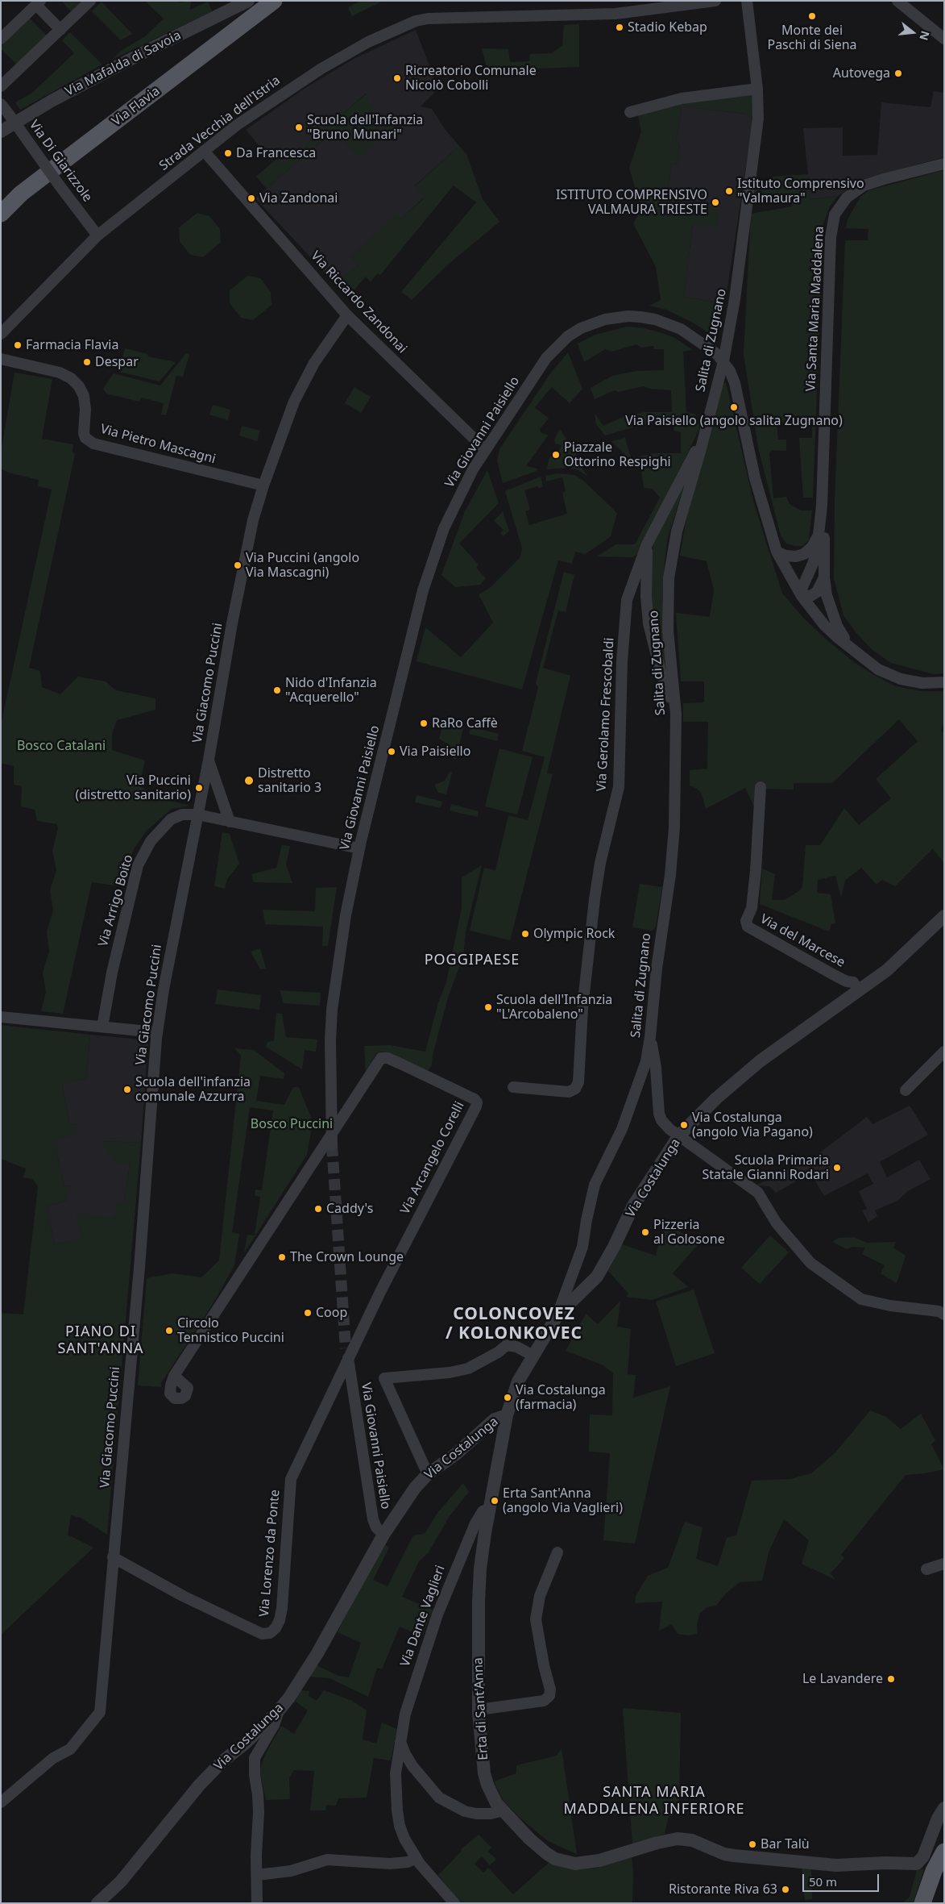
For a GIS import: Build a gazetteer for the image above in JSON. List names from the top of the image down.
{
  "streets": {
    "main road": ["Via Flavia"],
    "street": [
      "Via Mafalda di Savoia",
      "Strada Vecchia dell'Istria",
      "Via Di Giarizzole",
      "Via Riccardo Zandonai",
      "Via Santa Maria Maddalena",
      "Salita di Zugnano",
      "Via Giovanni Paisiello",
      "Via Pietro Mascagni",
      "Via Giacomo Puccini",
      "Via Gerolamo Frescobaldi",
      "Via Arrigo Boito",
      "Via del Marcese",
      "Via Arcangelo Corelli",
      "Via Costalunga",
      "Via Lorenzo da Ponte",
      "Via Dante Vaglieri",
      "Erta di Sant'Anna"
    ]
  },
  "crossings": [
    ["Strada Vecchia dell'Istria", "Via Di Giarizzole"],
    ["Strada Vecchia dell'Istria", "Via Riccardo Zandonai"],
    ["Via Riccardo Zandonai", "Via Giovanni Paisiello"],
    ["Via Riccardo Zandonai", "Via Giacomo Puccini"],
    ["Via Santa Maria Maddalena", "Via Giovanni Paisiello"],
    ["Salita di Zugnano", "Via Giovanni Paisiello"],
    ["Salita di Zugnano", "Via Gerolamo Frescobaldi"],
    ["Salita di Zugnano", "Via Costalunga"],
    ["Via Giovanni Paisiello", "Via Arrigo Boito"],
    ["Via Giovanni Paisiello", "Via Arcangelo Corelli"],
    ["Via Giovanni Paisiello", "Via Costalunga"],
    ["Via Giovanni Paisiello", "Via Lorenzo da Ponte"],
    ["Via Pietro Mascagni", "Via Giacomo Puccini"],
    ["Via Giacomo Puccini", "Via Arrigo Boito"],
    ["Via Giacomo Puccini", "Via Lorenzo da Ponte"],
    ["Via del Marcese", "Via Costalunga"],
    ["Via Arcangelo Corelli", "Via Lorenzo da Ponte"],
    ["Via Costalunga", "Erta di Sant'Anna"],
    ["Via Dante Vaglieri", "Erta di Sant'Anna"]
  ],
  "districts": [
    "POGGIPAESE",
    "COLONCOVEZ / KOLONKOVEC",
    "PIANO DI SANT'ANNA",
    "SANTA MARIA MADDALENA INFERIORE"
  ],
  "parks": ["Bosco Catalani", "Bosco Puccini"],
  "places": [
    "Monte dei Paschi di Siena",
    "Stadio Kebap",
    "Autovega",
    "Ricreatorio Comunale Nicolò Cobolli",
    "Scuola dell'Infanzia \"Bruno Munari\"",
    "Da Francesca",
    "Istituto Comprensivo \"Valmaura\"",
    "Via Zandonai",
    "ISTITUTO COMPRENSIVO VALMAURA TRIESTE",
    "Farmacia Flavia",
    "Despar",
    "Via Paisiello (angolo salita Zugnano)",
    "Piazzale Ottorino Respighi",
    "Via Puccini (angolo Via Mascagni)",
    "Nido d'Infanzia \"Acquerello\"",
    "RaRo Caffè",
    "Via Paisiello",
    "Distretto sanitario 3",
    "Via Puccini (distretto sanitario)",
    "Olympic Rock",
    "Scuola dell'Infanzia \"L'Arcobaleno\"",
    "Scuola dell'infanzia comunale Azzurra",
    "Via Costalunga (angolo Via Pagano)",
    "Scuola Primaria Statale Gianni Rodari",
    "Caddy's",
    "Pizzeria al Golosone",
    "The Crown Lounge",
    "Coop",
    "Circolo Tennistico Puccini",
    "Via Costalunga (farmacia)",
    "Erta Sant'Anna (angolo Via Vaglieri)",
    "Le Lavandere",
    "Bar Talù",
    "Ristorante Riva 63"
  ],
  "scale_bar": "50 m",
  "north": "right"
}
